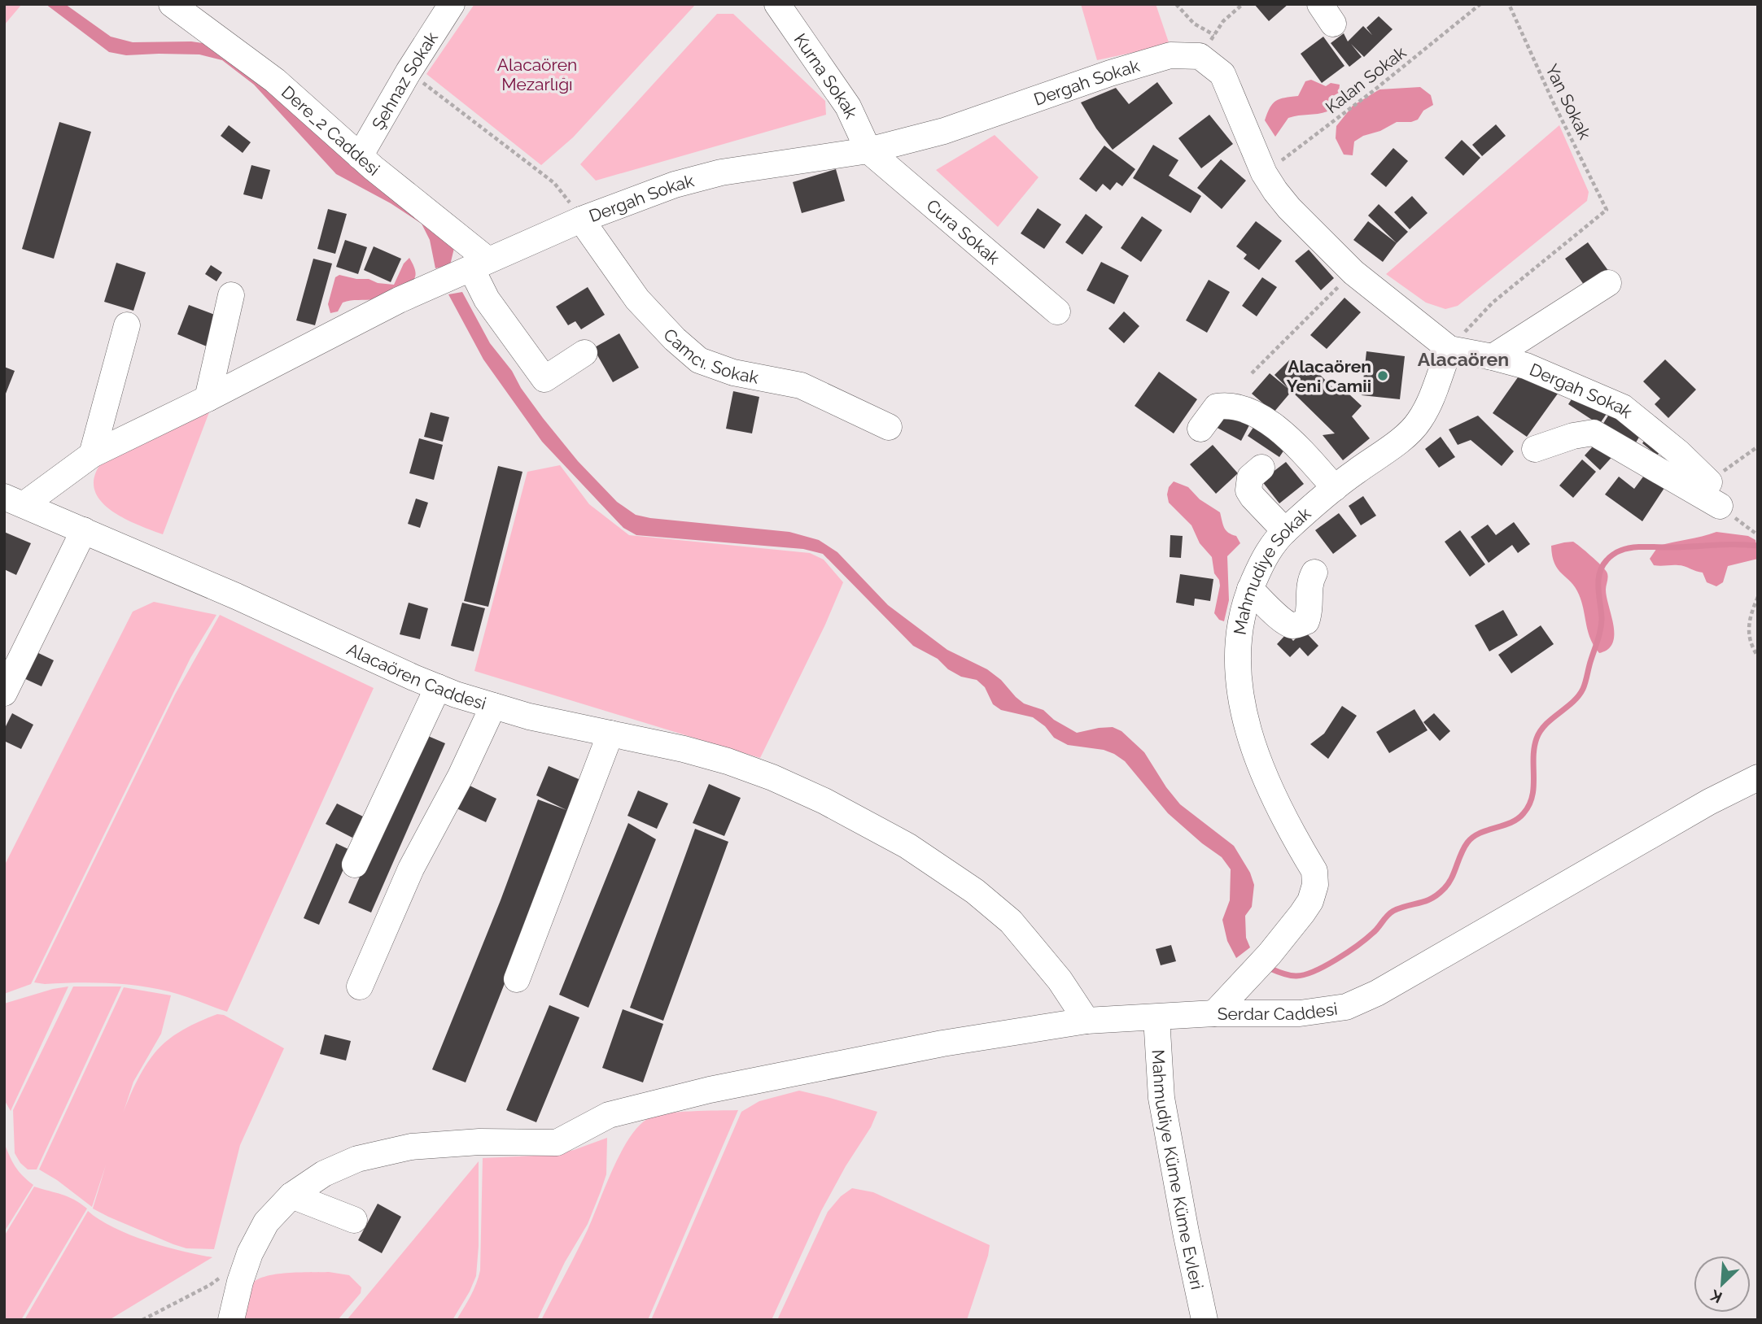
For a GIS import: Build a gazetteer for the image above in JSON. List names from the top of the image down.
{
  "streets": {
    "street": [
      "Kurna Sokak",
      "Şehnaz Sokak",
      "Dergah Sokak",
      "Dere_2 Caddesi",
      "Cura Sokak",
      "Camcı. Sokak",
      "Mahmudiye Sokak",
      "Alacaören Caddesi",
      "Serdar Caddesi",
      "Mahmudiye Küme Küme Evleri"
    ],
    "path": ["Kalan Sokak", "Yan Sokak"]
  },
  "crossings": [
    ["Kurna Sokak", "Dergah Sokak"],
    ["Kurna Sokak", "Cura Sokak"],
    ["Şehnaz Sokak", "Dere_2 Caddesi"],
    ["Kalan Sokak", "Dergah Sokak"],
    ["Dergah Sokak", "Yan Sokak"],
    ["Dergah Sokak", "Dere_2 Caddesi"],
    ["Dergah Sokak", "Cura Sokak"],
    ["Dergah Sokak", "Camcı. Sokak"],
    ["Dergah Sokak", "Mahmudiye Sokak"],
    ["Dergah Sokak", "Alacaören Caddesi"],
    ["Yan Sokak", "Mahmudiye Sokak"],
    ["Mahmudiye Sokak", "Serdar Caddesi"],
    ["Alacaören Caddesi", "Serdar Caddesi"],
    ["Serdar Caddesi", "Mahmudiye Küme Küme Evleri"]
  ],
  "districts": ["Alacaören"],
  "parks": ["Alacaören Mezarlığı"],
  "places": ["Alacaören Yeni Camii"],
  "north": "bottom left"
}
